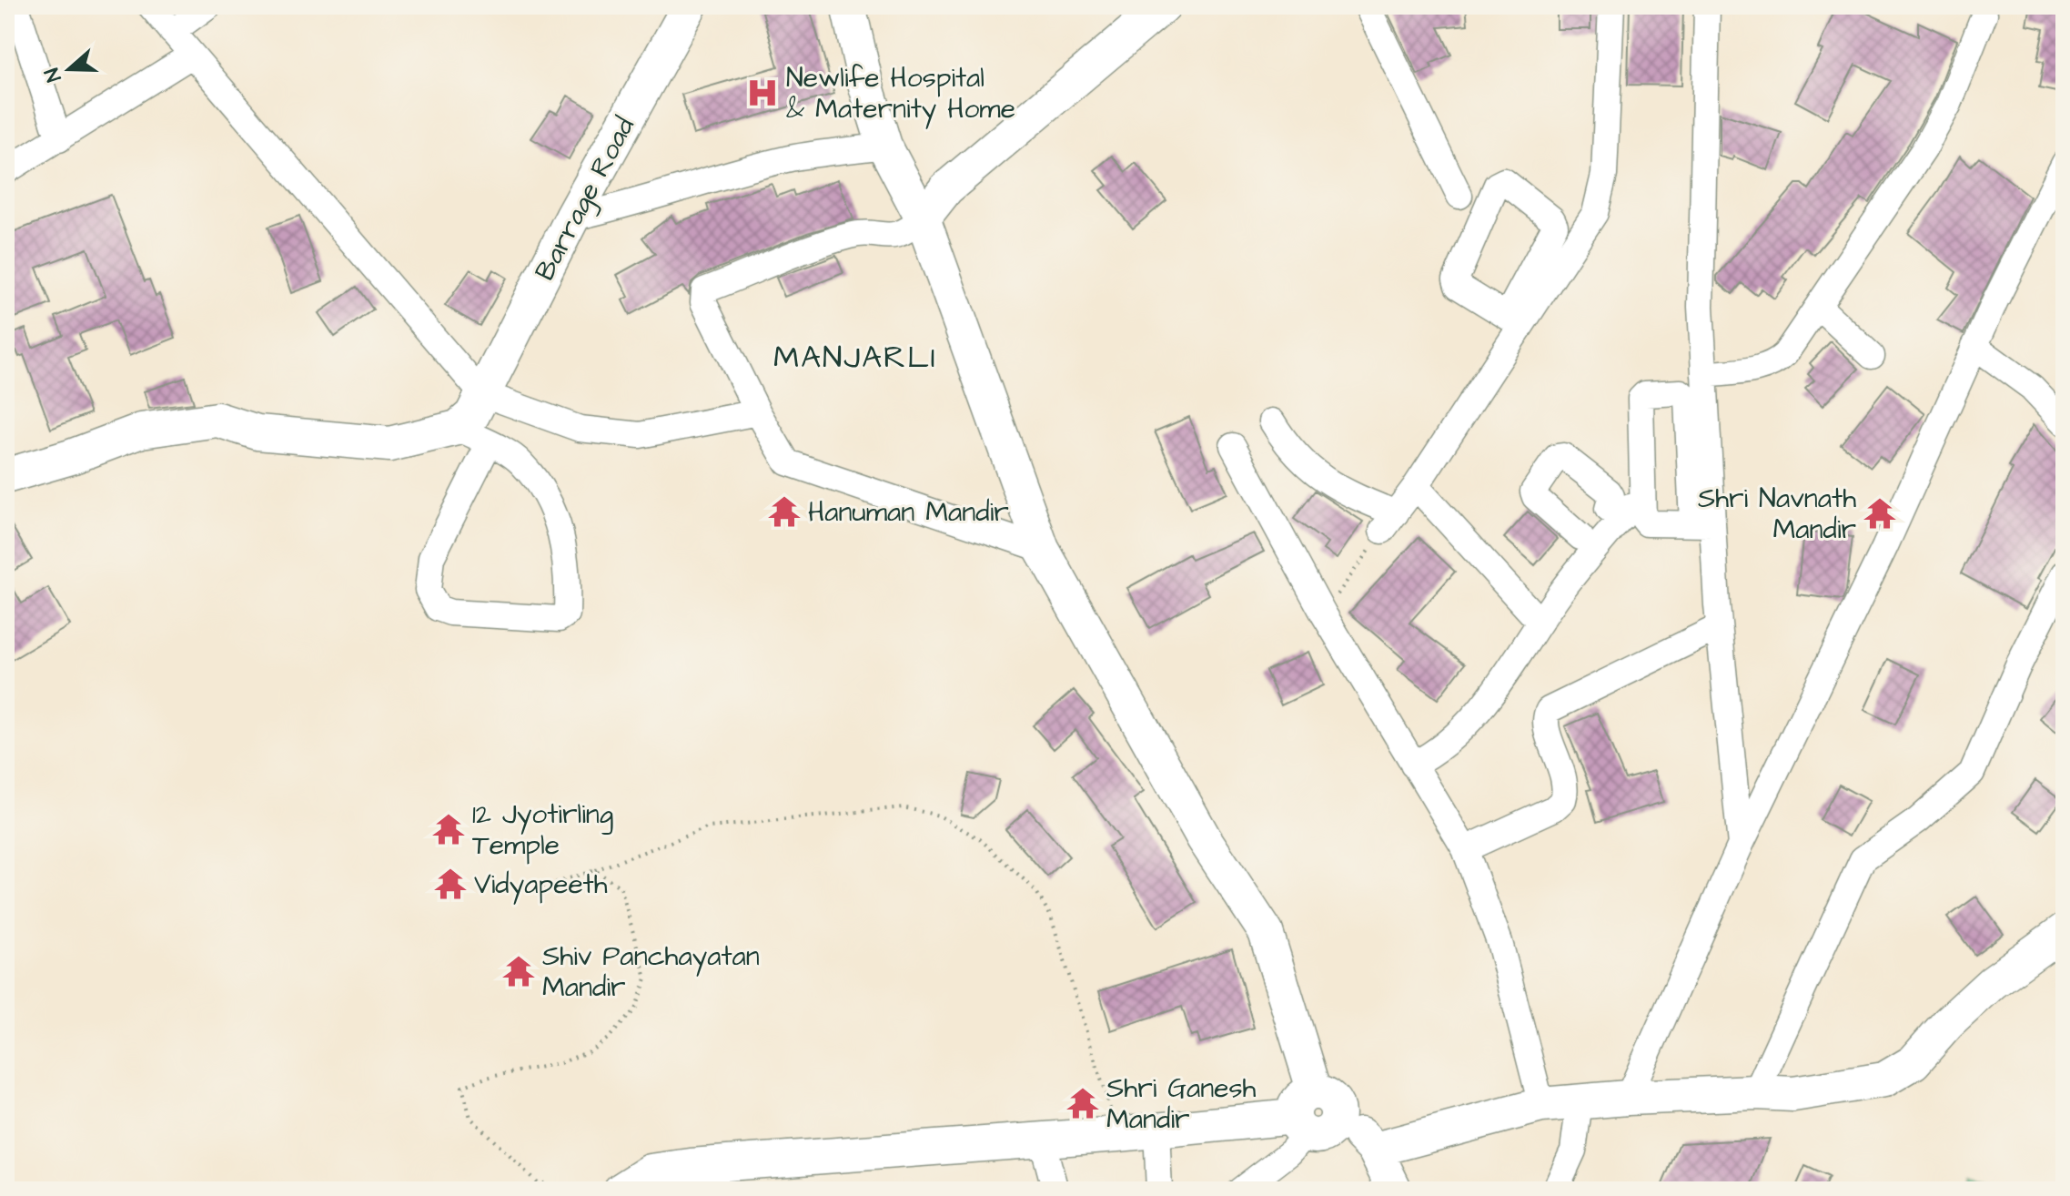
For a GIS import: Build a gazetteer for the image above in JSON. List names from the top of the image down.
{
  "streets": {
    "street": ["Barrage Road"]
  },
  "districts": ["MANJARLI"],
  "places": {
    "hospital": ["Newlife Hospital & Maternity Home"],
    "temple": [
      "Hanuman Mandir",
      "Shri Navnath Mandir",
      "12 Jyotirling Temple",
      "Vidyapeeth",
      "Shiv Panchayatan Mandir",
      "Shri Ganesh Mandir"
    ]
  },
  "north": "left"
}
